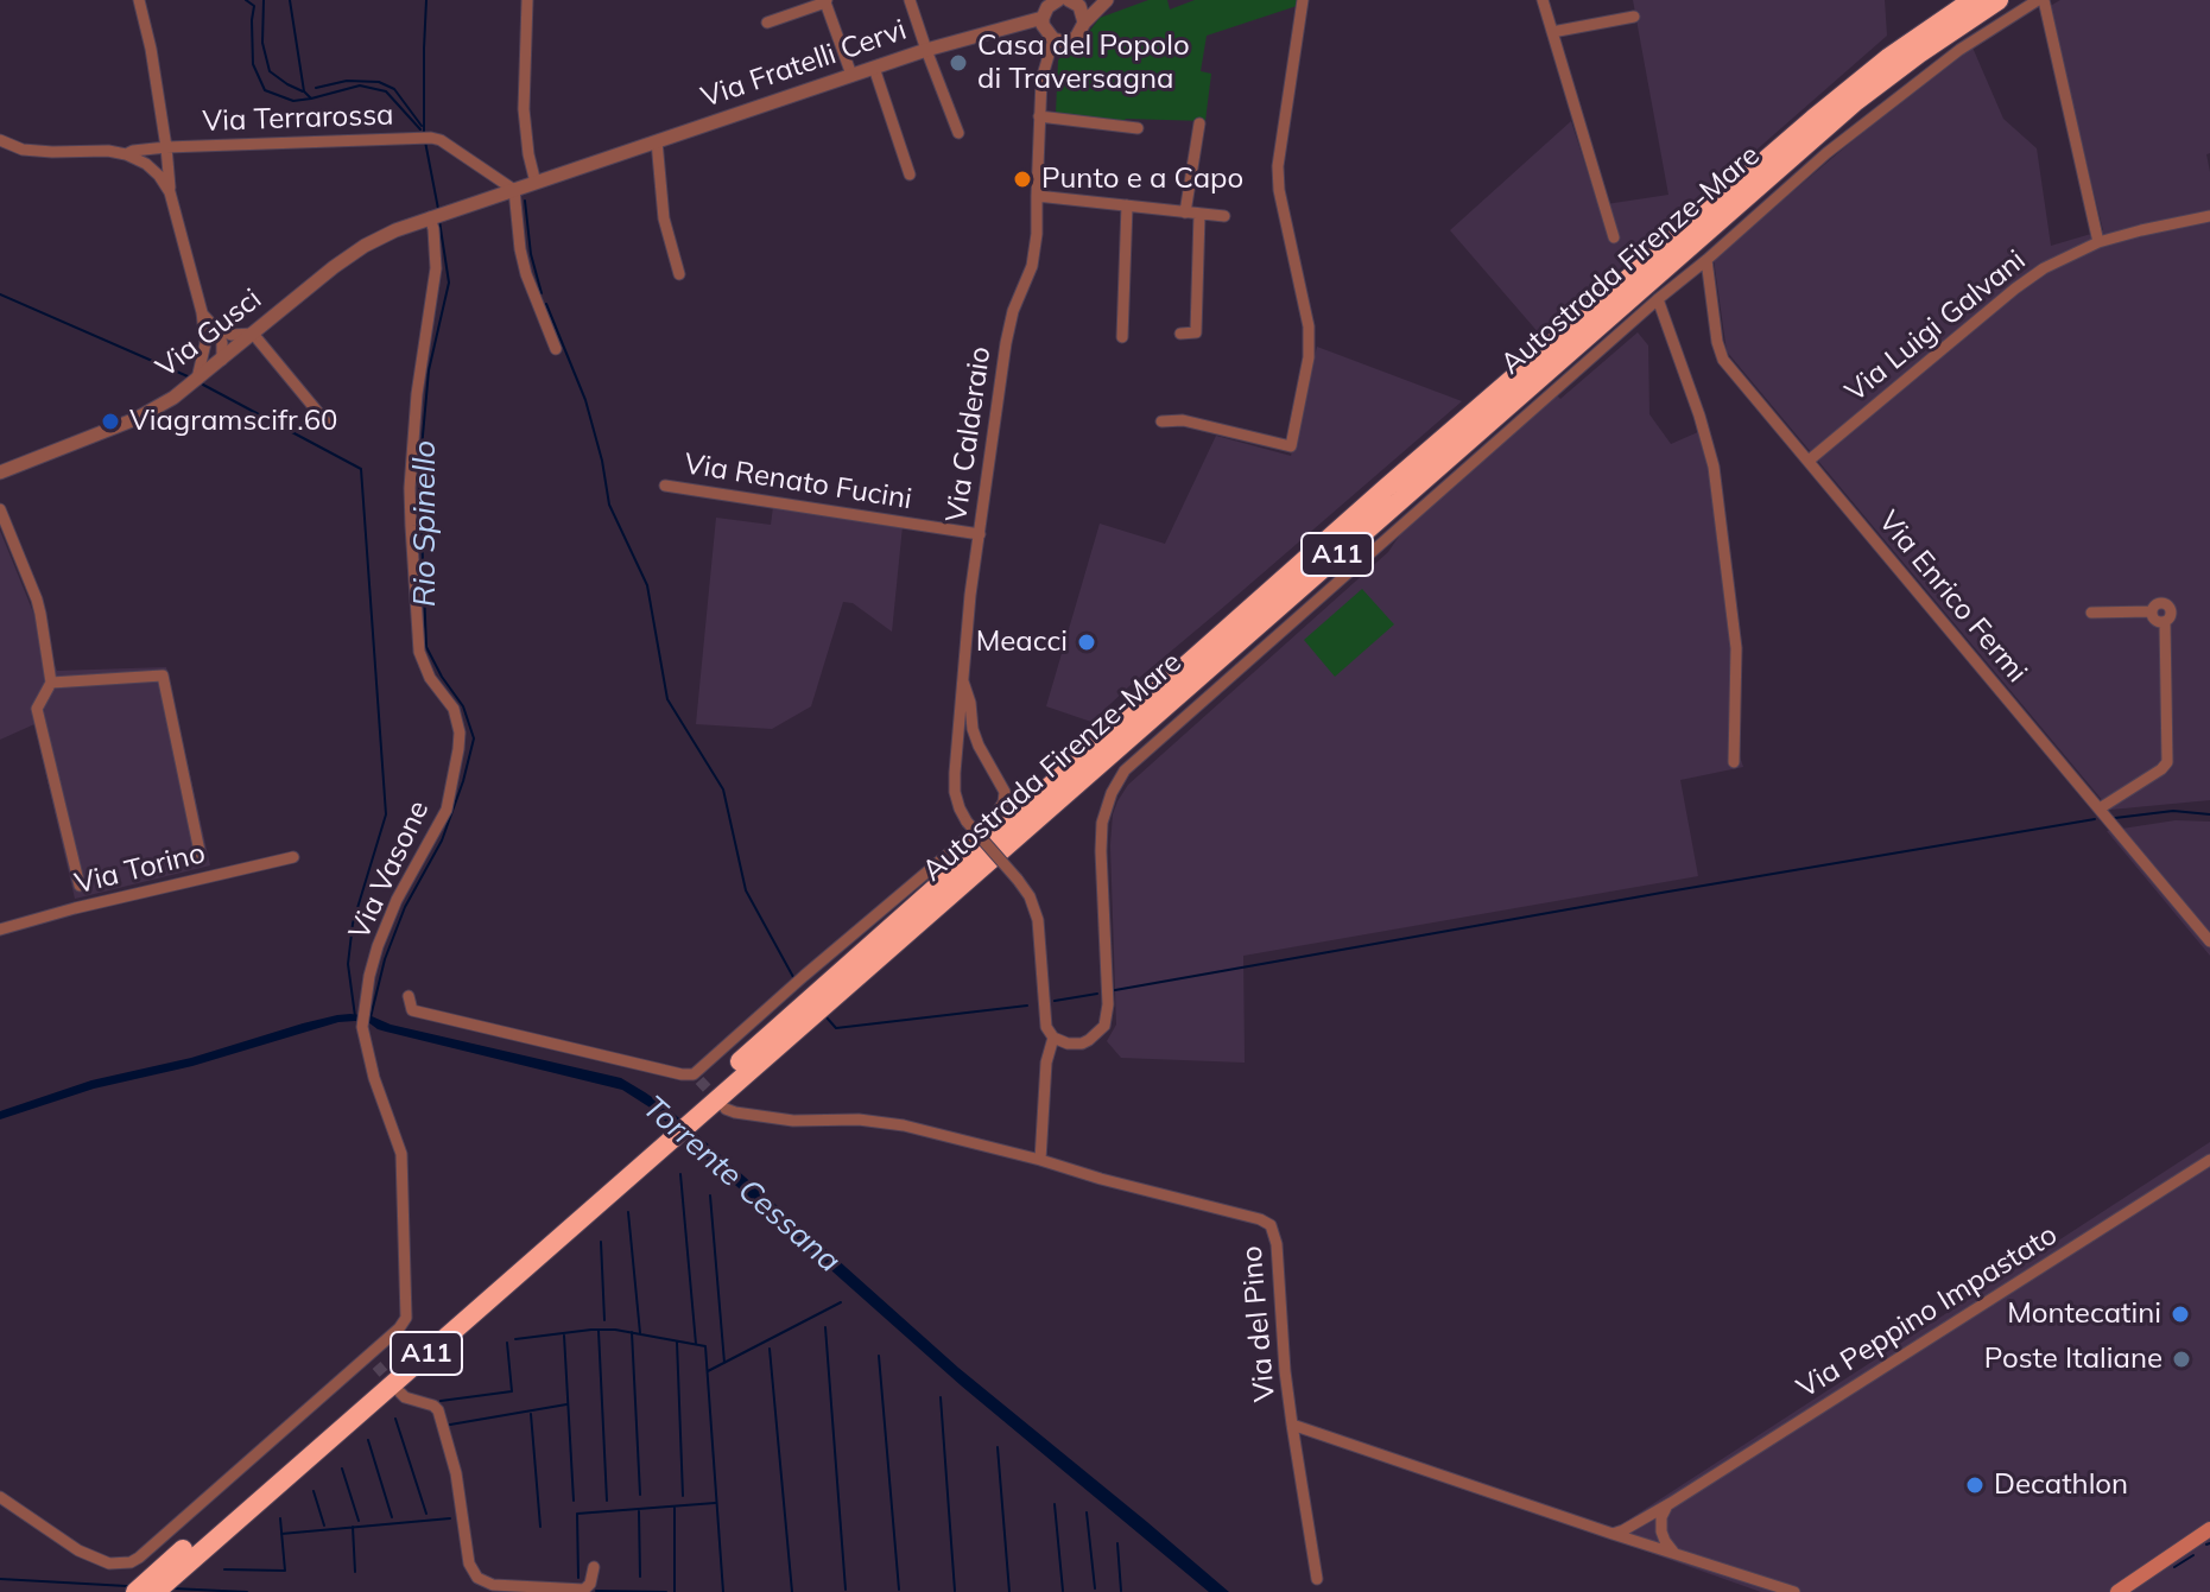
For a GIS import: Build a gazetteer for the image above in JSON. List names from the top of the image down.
{
  "streets": {
    "highway": ["Autostrada Firenze-Mare", "A11"],
    "street": [
      "Via Fratelli Cervi",
      "Via Terrarossa",
      "Via Luigi Galvani",
      "Via Gusci",
      "Via Calderaio",
      "Via Renato Fucini",
      "Via Enrico Fermi",
      "Via Torino",
      "Via Vasone",
      "Via Peppino Impastato",
      "Via del Pino"
    ]
  },
  "crossings": [
    ["Via Fratelli Cervi", "Via Terrarossa"],
    ["Via Fratelli Cervi", "Via Gusci"],
    ["Via Fratelli Cervi", "Via Calderaio"],
    ["Via Fratelli Cervi", "Via Vasone"],
    ["Via Terrarossa", "Via Gusci"],
    ["Via Luigi Galvani", "Via Enrico Fermi"],
    ["Via Gusci", "Via Vasone"],
    ["Via Calderaio", "Via Renato Fucini"],
    ["Via Peppino Impastato", "Via del Pino"]
  ],
  "water": ["Rio Spinello", "Torrente Cessana"],
  "places": [
    "Casa del Popolo di Traversagna",
    "Punto e a Capo",
    "Viagramscifr.60",
    "Meacci",
    "Montecatini",
    "Poste Italiane",
    "Decathlon"
  ]
}
